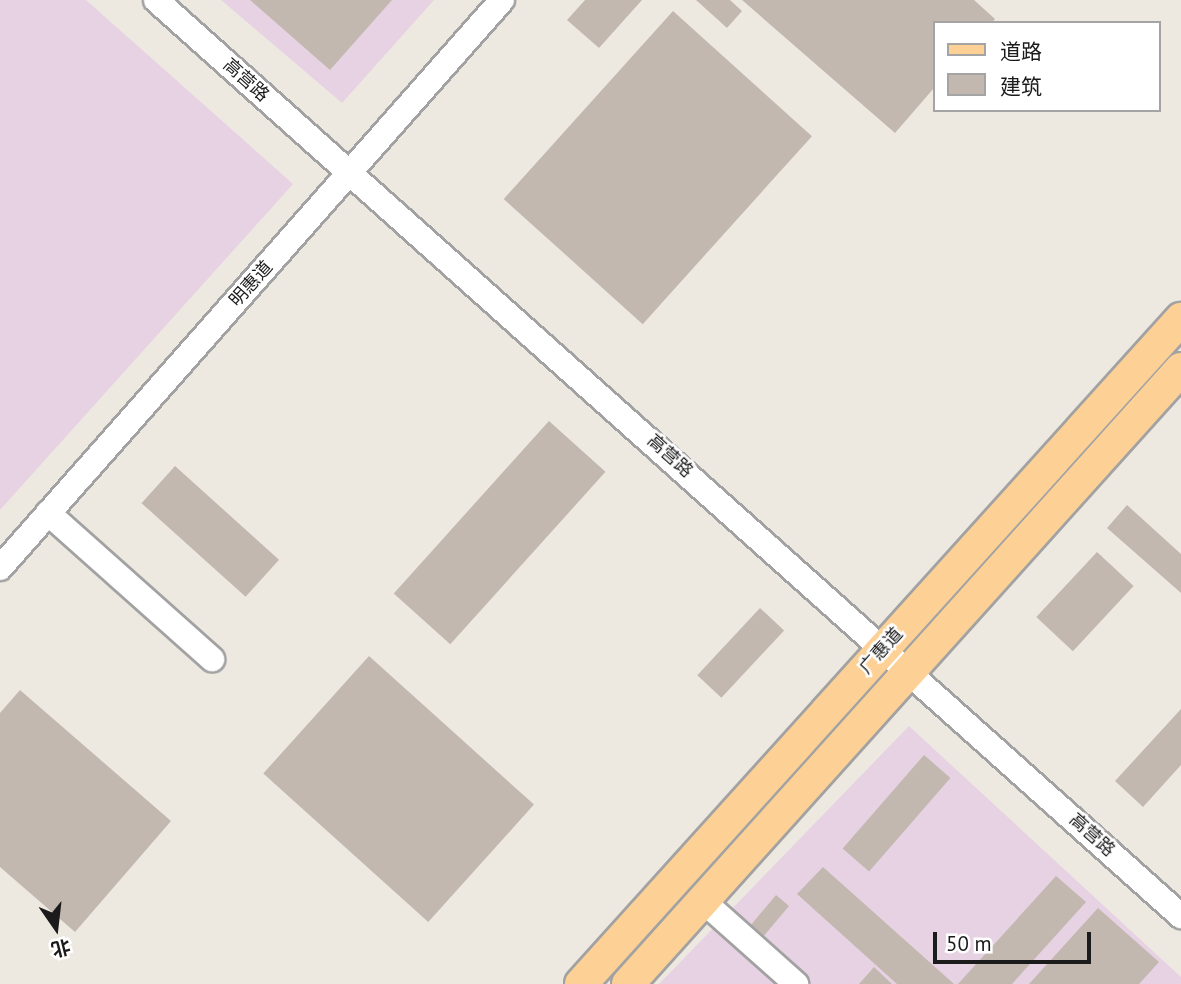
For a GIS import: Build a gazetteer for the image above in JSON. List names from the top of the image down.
{
  "streets": {
    "main road": ["广惠道"],
    "street": ["高营路", "明惠道"]
  },
  "crossings": [
    ["高营路", "明惠道"],
    ["高营路", "广惠道"]
  ],
  "legend": ["道路", "建筑"],
  "scale_bar": "50 m",
  "north": "bottom"
}
